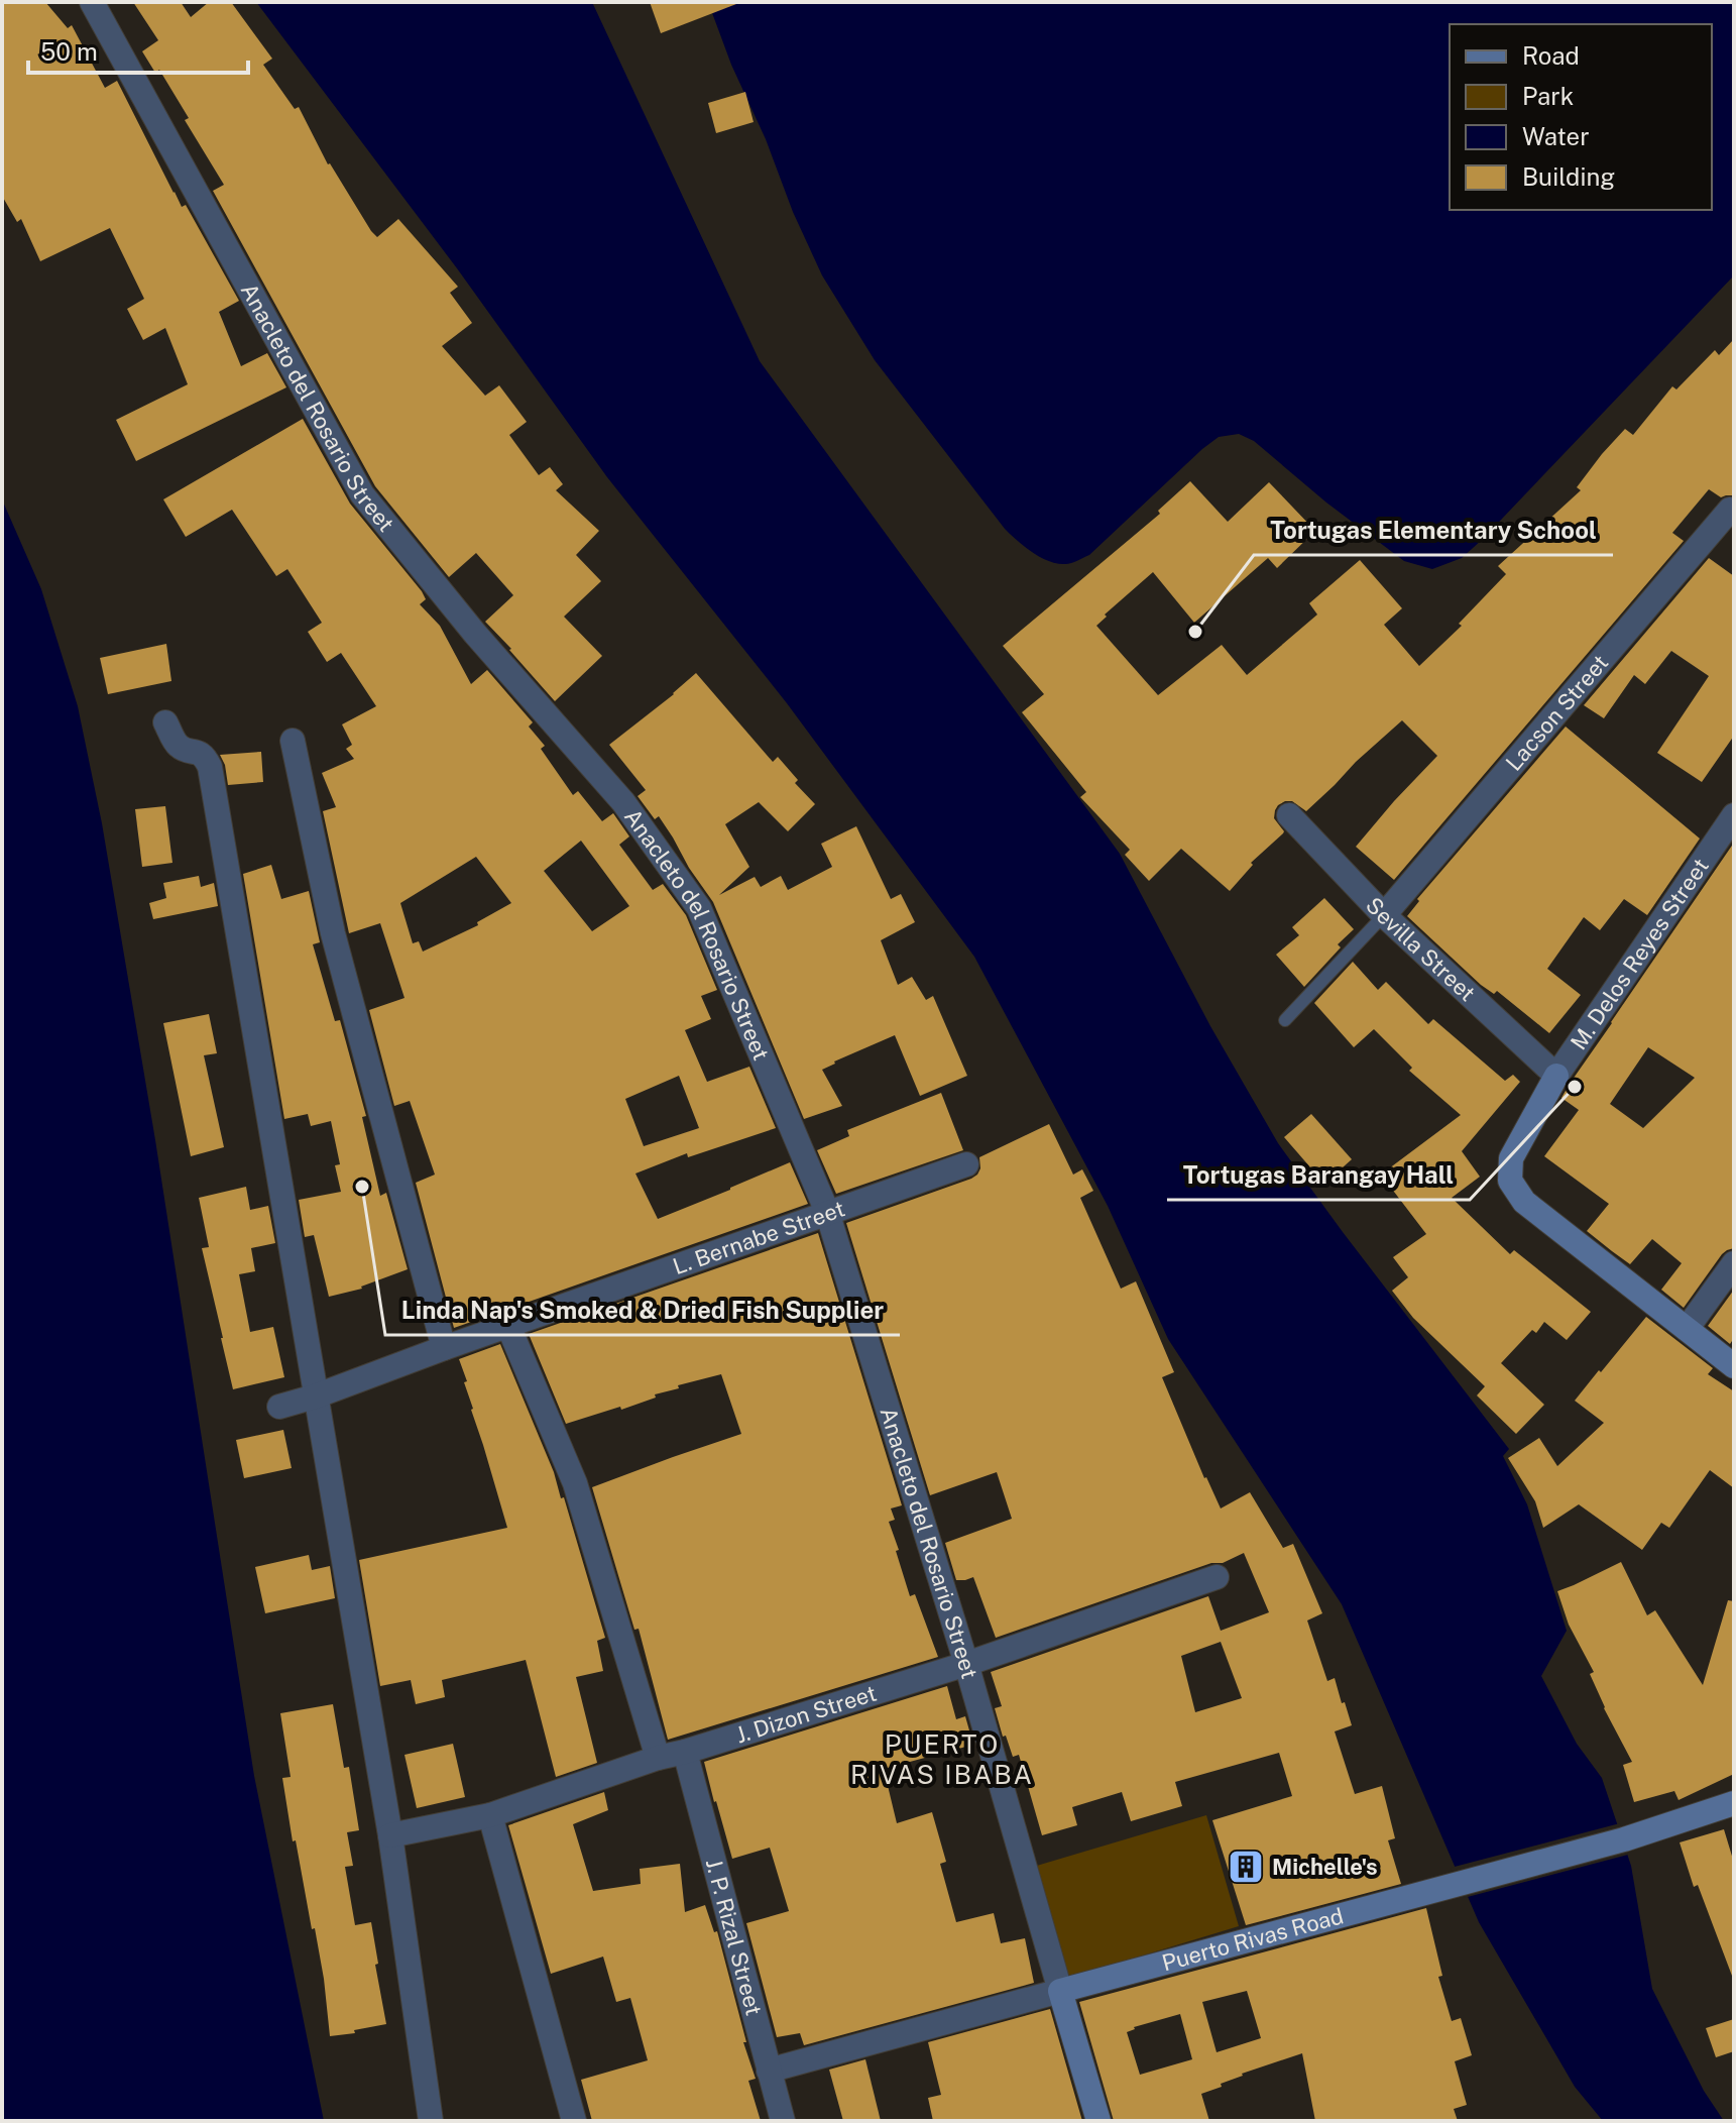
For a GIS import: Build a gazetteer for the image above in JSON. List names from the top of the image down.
{
  "streets": {
    "street": [
      "Anacleto del Rosario Street",
      "Lacson Street",
      "Sevilla Street",
      "M. Delos Reyes Street",
      "L. Bernabe Street",
      "J. Dizon Street",
      "J. P. Rizal Street",
      "Puerto Rivas Road"
    ]
  },
  "crossings": [
    ["Anacleto del Rosario Street", "L. Bernabe Street"],
    ["Anacleto del Rosario Street", "J. Dizon Street"],
    ["Anacleto del Rosario Street", "Puerto Rivas Road"],
    ["Lacson Street", "Sevilla Street"],
    ["Sevilla Street", "M. Delos Reyes Street"],
    ["J. Dizon Street", "J. P. Rizal Street"],
    ["J. P. Rizal Street", "Puerto Rivas Road"]
  ],
  "districts": ["PUERTO RIVAS IBABA"],
  "places": {
    "other": ["Tortugas Elementary School", "Tortugas Barangay Hall", "Linda Nap's Smoked & Dried Fish Supplier"],
    "building": ["Michelle's"]
  },
  "legend": [
    "Road",
    "Park",
    "Water",
    "Building"
  ],
  "scale_bar": "50 m"
}
